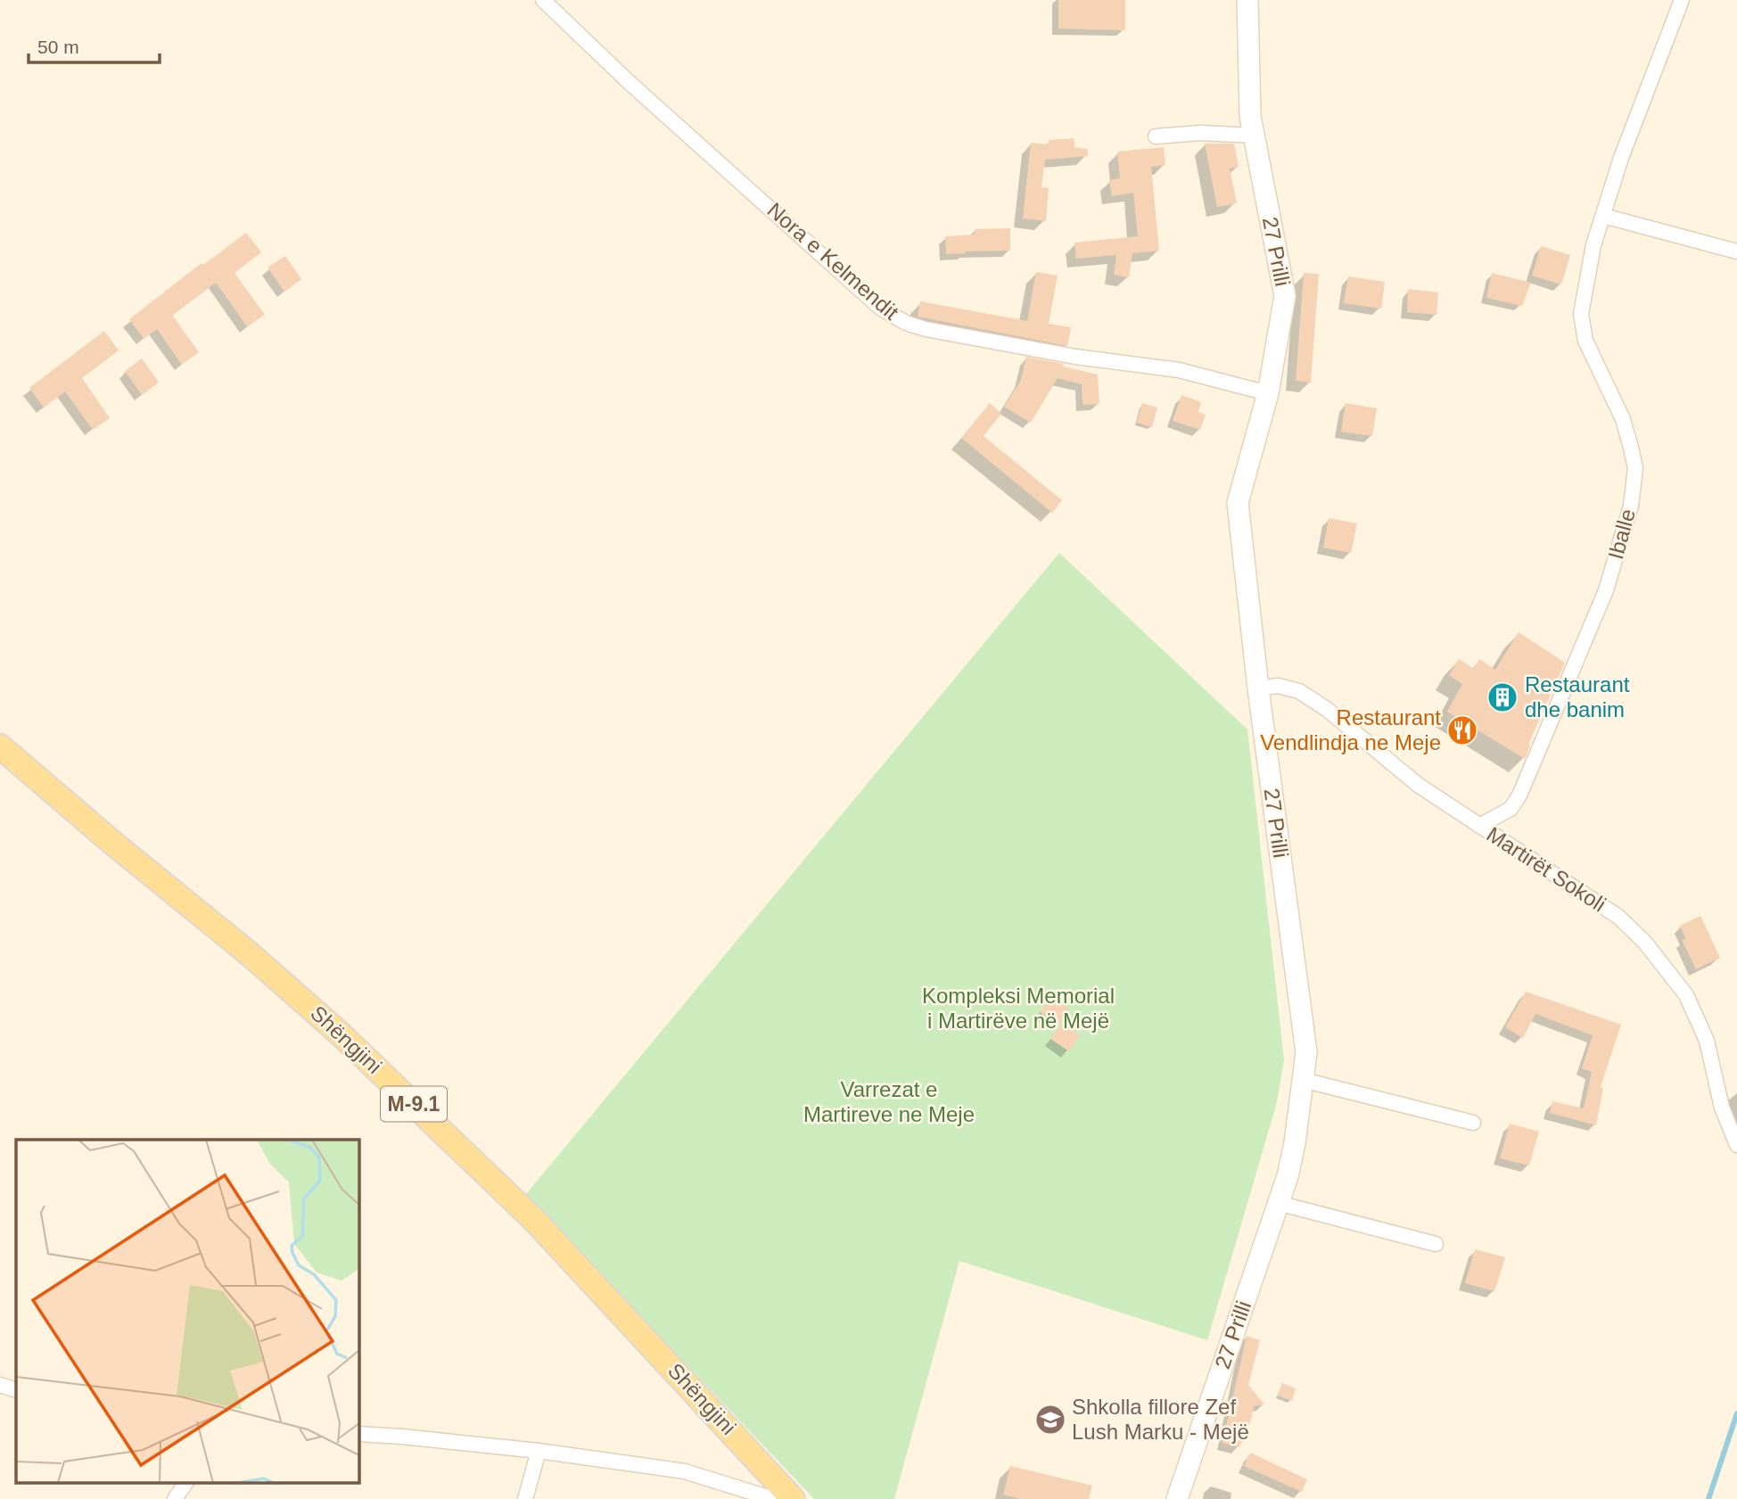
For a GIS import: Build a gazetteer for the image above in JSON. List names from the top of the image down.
{
  "streets": {
    "main road": ["Shëngjini", "M-9.1"],
    "street": [
      "27 Prilli",
      "Nora e Kelmendit",
      "Iballe",
      "Martirët Sokoli"
    ]
  },
  "crossings": [
    ["27 Prilli", "Nora e Kelmendit"],
    ["27 Prilli", "Martirët Sokoli"],
    ["Iballe", "Martirët Sokoli"]
  ],
  "parks": ["Kompleksi Memorial i Martirëve në Mejë", "Varrezat e Martireve ne Meje"],
  "places": {
    "building": ["Restaurant dhe banim"],
    "restaurant": ["Restaurant Vendlindja ne Meje"],
    "school or university": ["Shkolla fillore Zef Lush Marku - Mejë"]
  },
  "scale_bar": "50 m"
}
